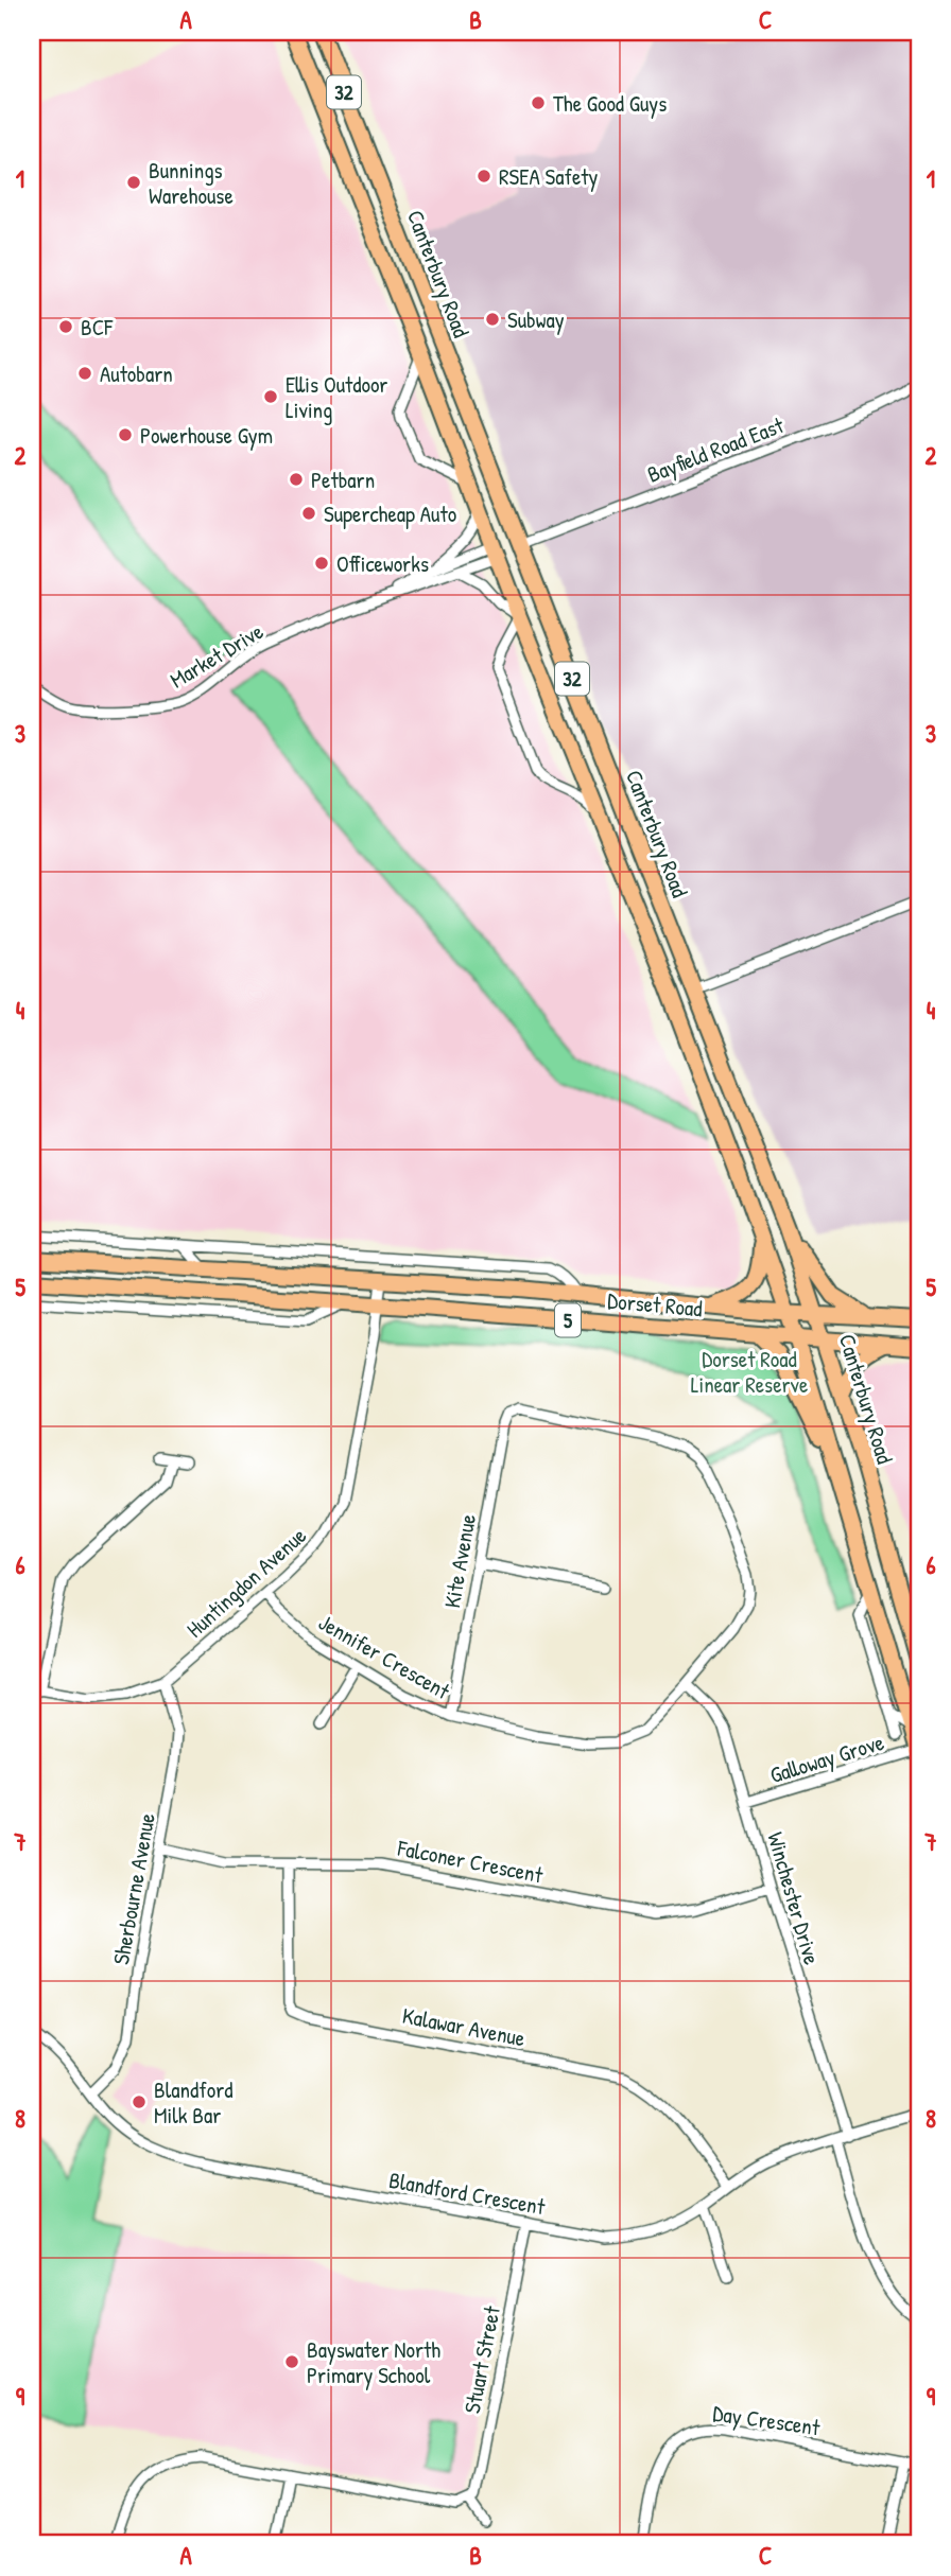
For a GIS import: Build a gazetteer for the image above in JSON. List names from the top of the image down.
{
  "streets": {
    "main road": [
      "32",
      "Canterbury Road",
      "Dorset Road",
      "5"
    ],
    "street": [
      "Bayfield Road East",
      "Market Drive",
      "Kite Avenue",
      "Huntingdon Avenue",
      "Jennifer Crescent",
      "Galloway Grove",
      "Falconer Crescent",
      "Sherbourne Avenue",
      "Winchester Drive",
      "Kalawar Avenue",
      "Blandford Crescent",
      "Stuart Street",
      "Day Crescent"
    ]
  },
  "crossings": [
    ["Canterbury Road", "Bayfield Road East"],
    ["Canterbury Road", "Market Drive"],
    ["Canterbury Road", "Dorset Road"],
    ["Canterbury Road", "Galloway Grove"],
    ["Dorset Road", "Huntingdon Avenue"],
    ["Kite Avenue", "Jennifer Crescent"],
    ["Huntingdon Avenue", "Jennifer Crescent"],
    ["Huntingdon Avenue", "Sherbourne Avenue"],
    ["Jennifer Crescent", "Winchester Drive"],
    ["Galloway Grove", "Winchester Drive"],
    ["Falconer Crescent", "Sherbourne Avenue"],
    ["Falconer Crescent", "Winchester Drive"],
    ["Falconer Crescent", "Kalawar Avenue"],
    ["Sherbourne Avenue", "Blandford Crescent"],
    ["Winchester Drive", "Blandford Crescent"],
    ["Kalawar Avenue", "Blandford Crescent"],
    ["Blandford Crescent", "Stuart Street"]
  ],
  "parks": ["Dorset Road Linear Reserve"],
  "places": [
    "The Good Guys",
    "RSEA Safety",
    "Bunnings Warehouse",
    "Subway",
    "BCF",
    "Autobarn",
    "Ellis Outdoor Living",
    "Powerhouse Gym",
    "Petbarn",
    "Supercheap Auto",
    "Officeworks",
    "Blandford Milk Bar",
    "Bayswater North Primary School"
  ],
  "grid": {
    "columns": ["A", "B", "C"],
    "rows": [
      "1",
      "2",
      "3",
      "4",
      "5",
      "6",
      "7",
      "8",
      "9"
    ]
  }
}
